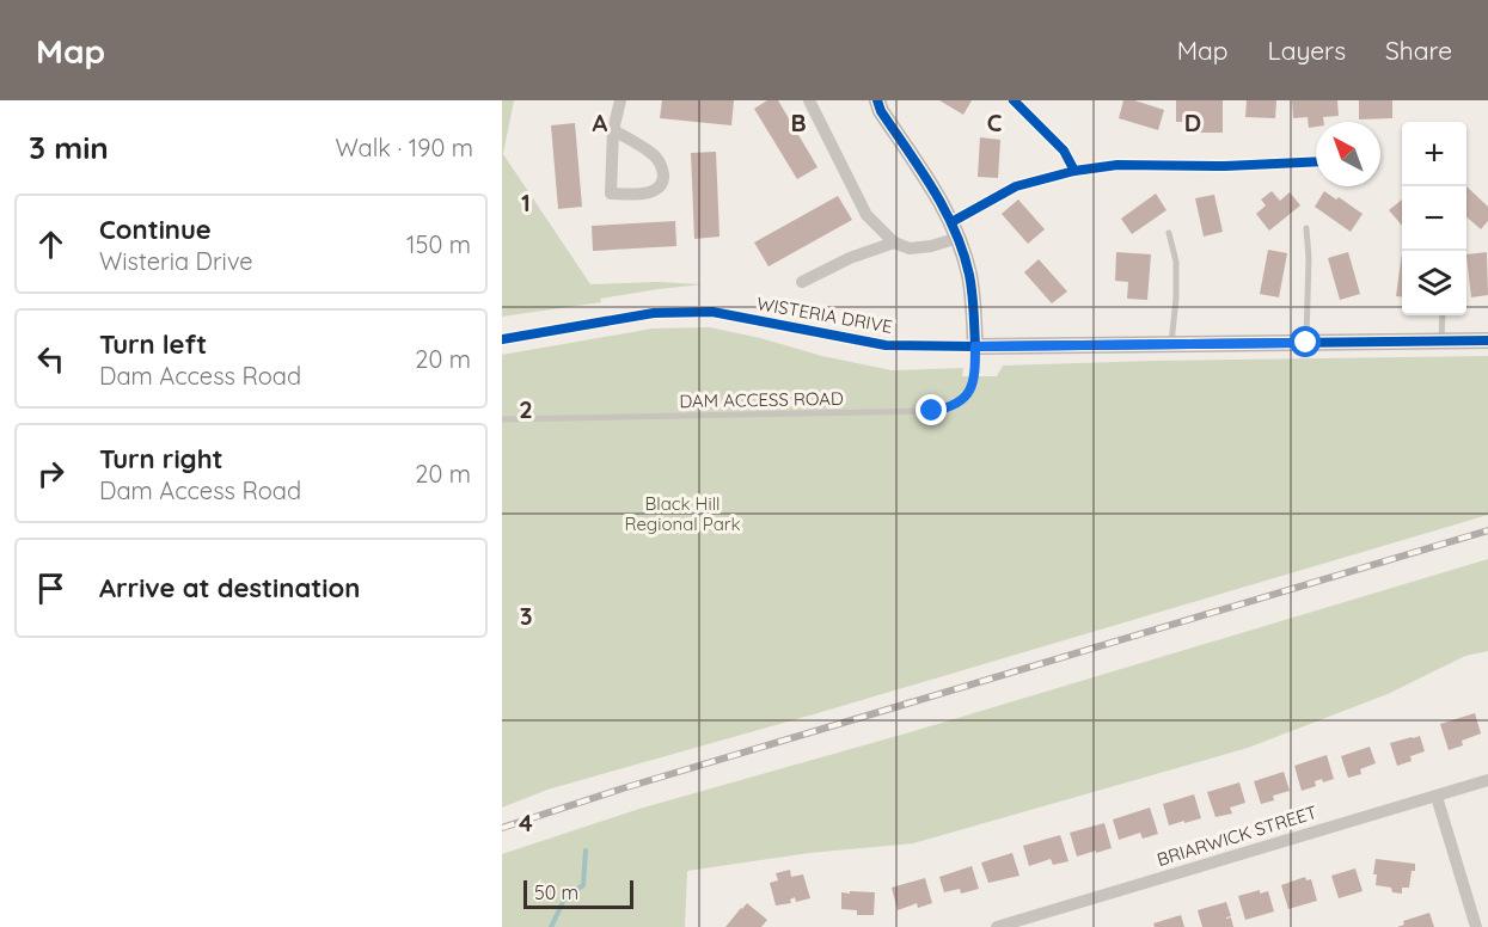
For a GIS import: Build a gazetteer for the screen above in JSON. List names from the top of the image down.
{
  "streets": {
    "street": ["WISTERIA DRIVE", "BRIARWICK STREET"],
    "lane": ["DAM ACCESS ROAD"]
  },
  "crossings": [
    ["WISTERIA DRIVE", "DAM ACCESS ROAD"]
  ],
  "parks": ["Black Hill Regional Park"],
  "scale_bar": "50 m",
  "north": "top left",
  "page": {
    "header": "Map",
    "nav": ["Map", "Layers", "Share"],
    "heading": ["3 min", "Walk · 190 m"],
    "map_buttons": ["+", "−"],
    "list": [
      ["Continue", "Wisteria Drive", "150 m"],
      ["Turn left", "Dam Access Road", "20 m"],
      ["Turn right", "Dam Access Road", "20 m"],
      "Arrive at destination"
    ],
    "scale": "50 m"
  },
  "grid": {
    "columns": [
      "A",
      "B",
      "C",
      "D"
    ],
    "rows": [
      "1",
      "2",
      "3",
      "4"
    ]
  }
}
